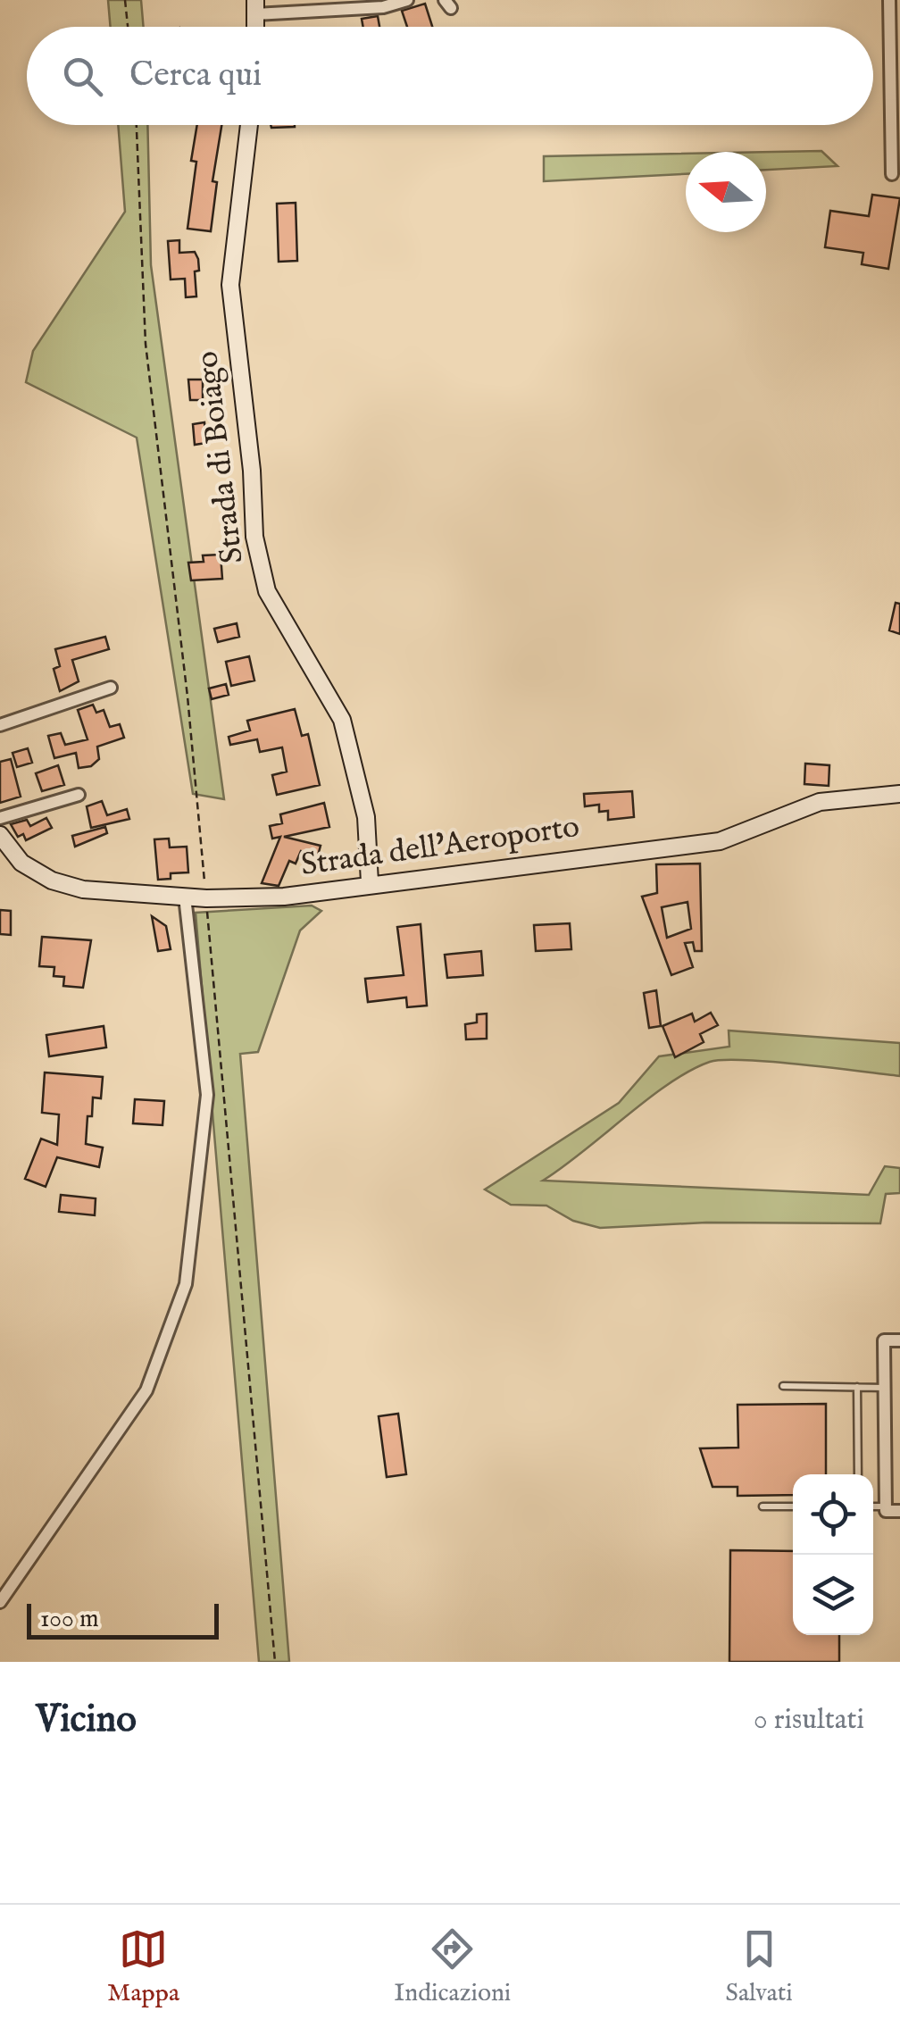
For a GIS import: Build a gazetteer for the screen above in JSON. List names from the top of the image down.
{
  "streets": {
    "street": ["Strada di Boiago", "Strada dell'Aeroporto"]
  },
  "crossings": [
    ["Strada di Boiago", "Strada dell'Aeroporto"]
  ],
  "scale_bar": "100 m",
  "north": "left",
  "page": {
    "search": "Cerca qui",
    "scale": "100 m",
    "heading": ["Vicino", "0 risultati"],
    "nav": ["Mappa", "Indicazioni", "Salvati"]
  }
}
